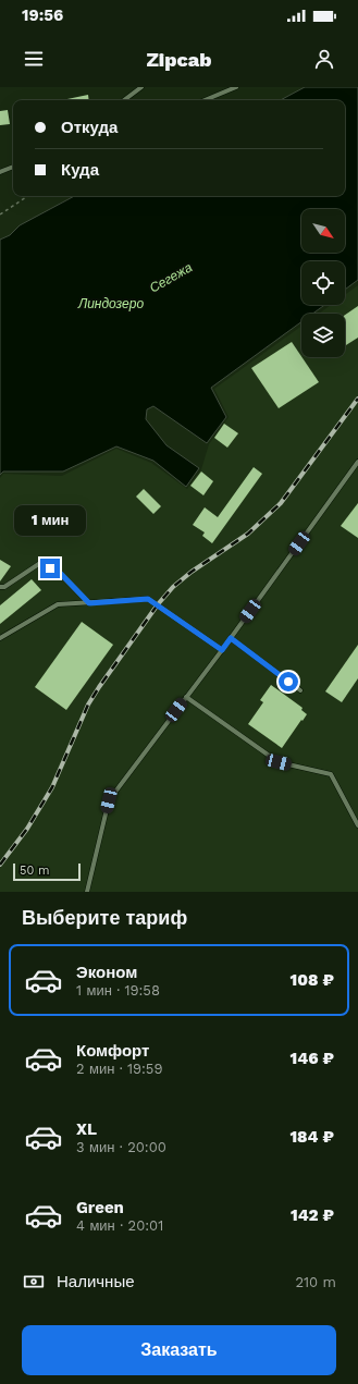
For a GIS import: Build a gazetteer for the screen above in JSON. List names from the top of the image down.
{
  "water": ["Сегежа", "Линдозеро"],
  "scale_bar": "50 m",
  "north": "bottom right",
  "page": {
    "status": "19:56",
    "header": "Zipcab",
    "banner": ["Откуда", "Куда"],
    "bubble": "1 мин",
    "scale": "50 m",
    "heading": "Выберите тариф",
    "list": [
      {
        "name": "Эконом",
        "note": "1 мин · 19:58",
        "value": "108 ₽"
      },
      {
        "name": "Комфорт",
        "note": "2 мин · 19:59",
        "value": "146 ₽"
      },
      {
        "name": "XL",
        "note": "3 мин · 20:00",
        "value": "184 ₽"
      },
      {
        "name": "Green",
        "note": "4 мин · 20:01",
        "value": "142 ₽"
      }
    ],
    "pay": ["Наличные", "210 m"],
    "buttons": "Заказать"
  }
}
